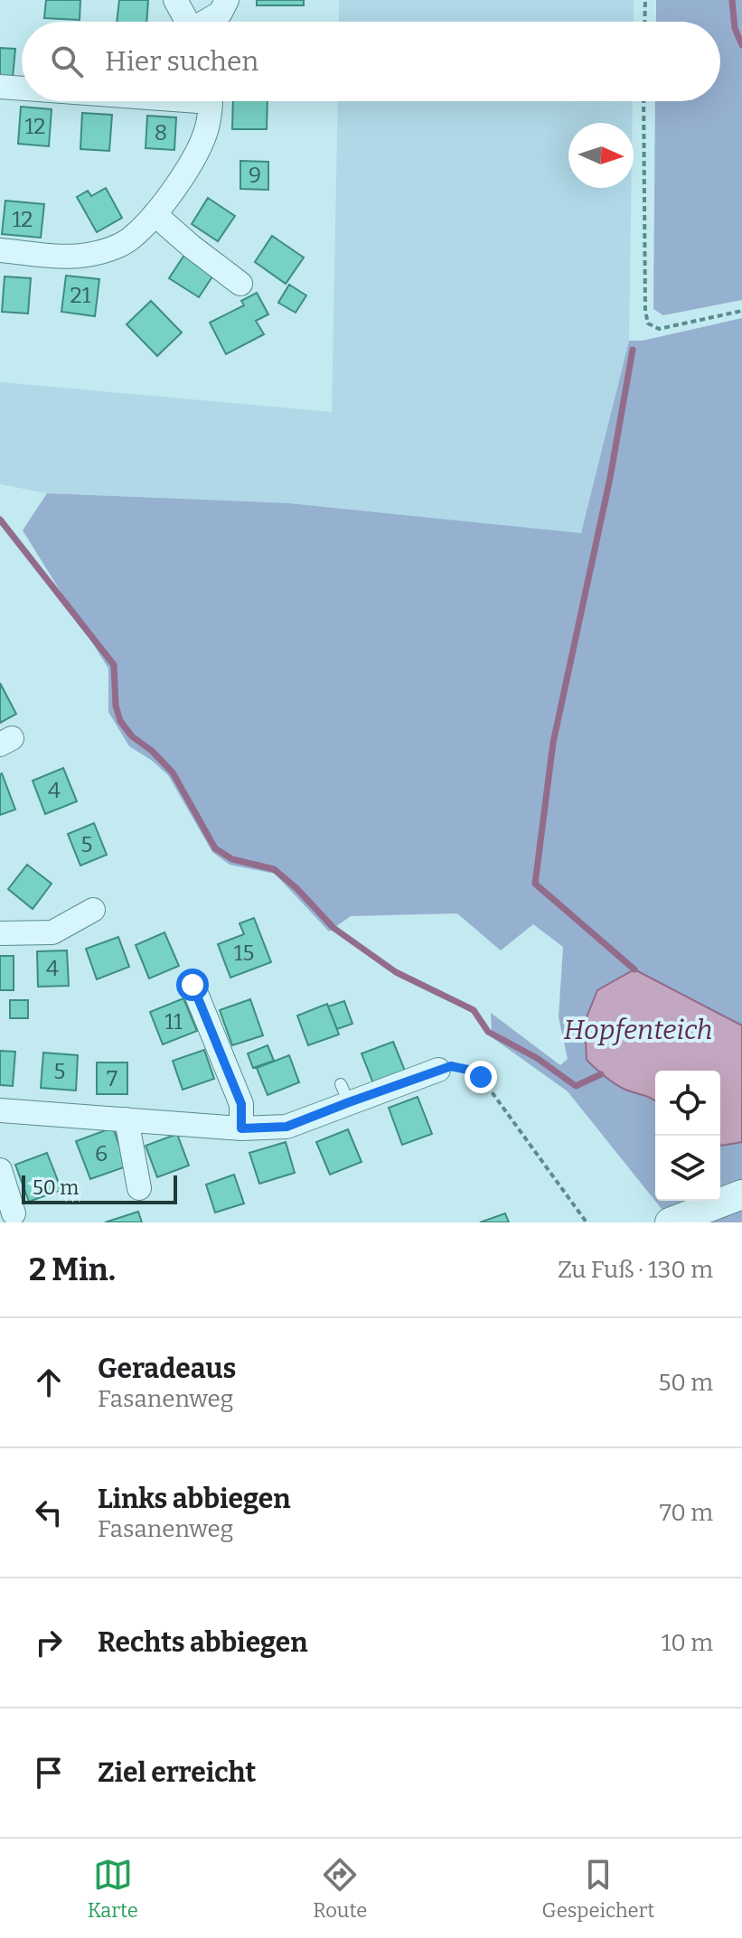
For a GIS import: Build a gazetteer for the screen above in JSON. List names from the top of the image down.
{
  "water": ["Hopfenteich"],
  "house_numbers": [
    "12",
    "8",
    "9",
    "12",
    "21",
    "4",
    "5",
    "15",
    "4",
    "11",
    "5",
    "7",
    "6"
  ],
  "scale_bar": "50 m",
  "north": "right",
  "page": {
    "search": "Hier suchen",
    "scale": "50 m",
    "heading": ["2 Min.", "Zu Fuß · 130 m"],
    "list": [
      ["Geradeaus", "Fasanenweg", "50 m"],
      ["Links abbiegen", "Fasanenweg", "70 m"],
      ["Rechts abbiegen", "10 m"],
      "Ziel erreicht"
    ],
    "nav": ["Karte", "Route", "Gespeichert"]
  }
}
